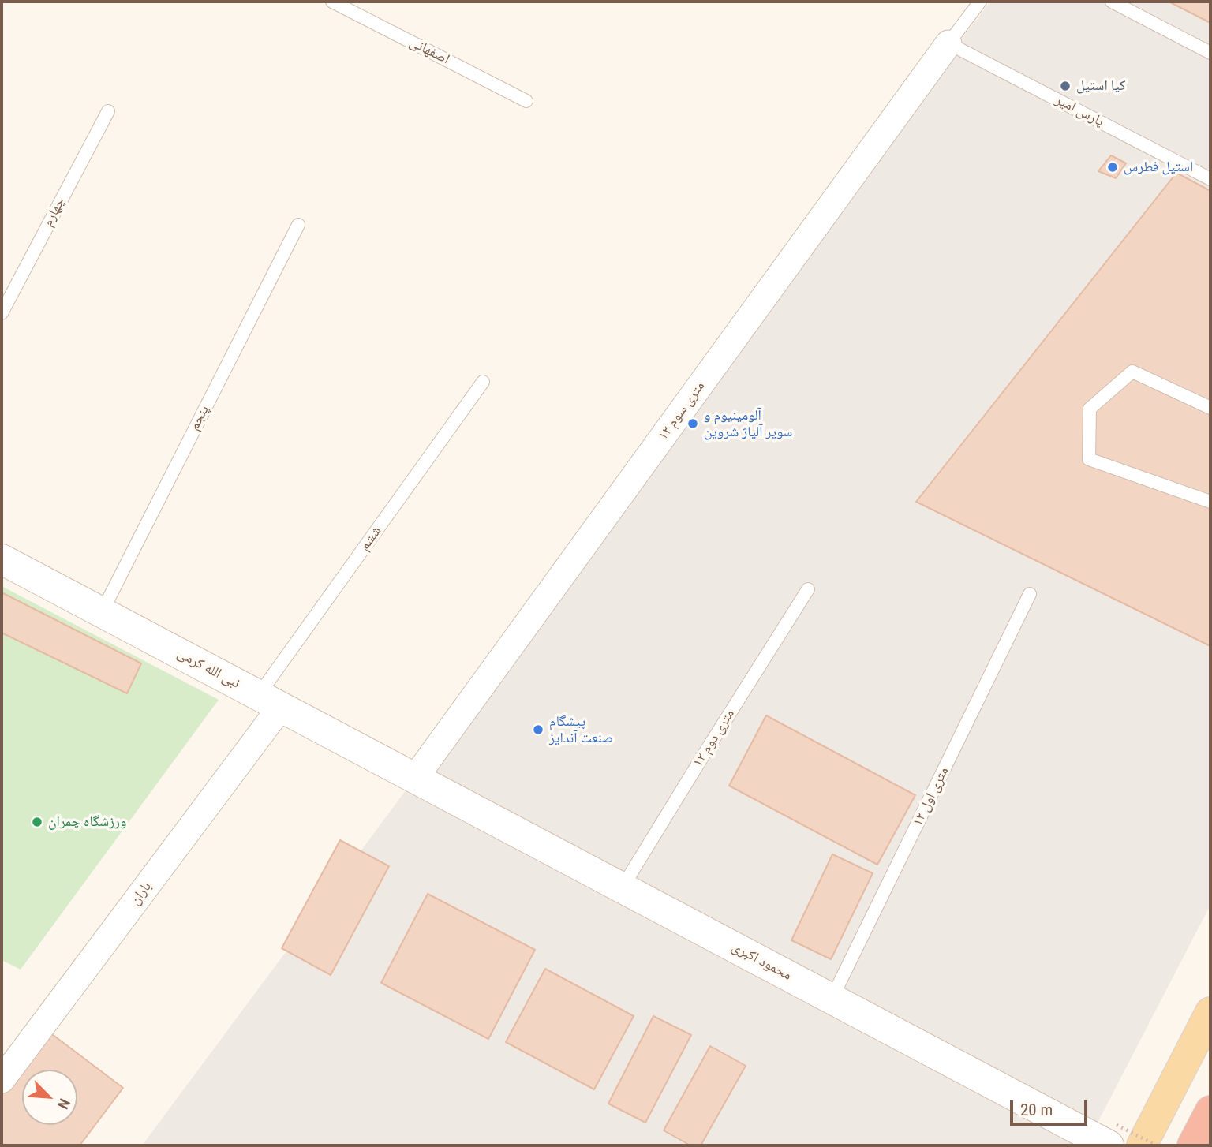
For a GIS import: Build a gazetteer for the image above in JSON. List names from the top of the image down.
{
  "streets": {
    "street": [
      "۱۲ متری سوم",
      "نبی الله کرمی",
      "باران",
      "محمود اکبری"
    ],
    "lane": [
      "اصفهانی",
      "پارس امیر",
      "چهارم",
      "پنجم",
      "ششم",
      "۱۲ متری دوم",
      "۱۲ متری اول"
    ]
  },
  "crossings": [
    ["پارس امیر", "۱۲ متری سوم"],
    ["۱۲ متری سوم", "نبی الله کرمی"],
    ["۱۲ متری سوم", "محمود اکبری"],
    ["پنجم", "نبی الله کرمی"],
    ["ششم", "نبی الله کرمی"],
    ["ششم", "باران"],
    ["نبی الله کرمی", "باران"],
    ["نبی الله کرمی", "محمود اکبری"],
    ["۱۲ متری دوم", "محمود اکبری"],
    ["۱۲ متری اول", "محمود اکبری"]
  ],
  "places": [
    "کیا استیل",
    "استیل فطرس",
    "آلومینیوم و سوپر آلیاژ شروین",
    "پیشگام صنعت آندایز",
    "ورزشگاه چمران"
  ],
  "scale_bar": "20 m",
  "north": "bottom right"
}
